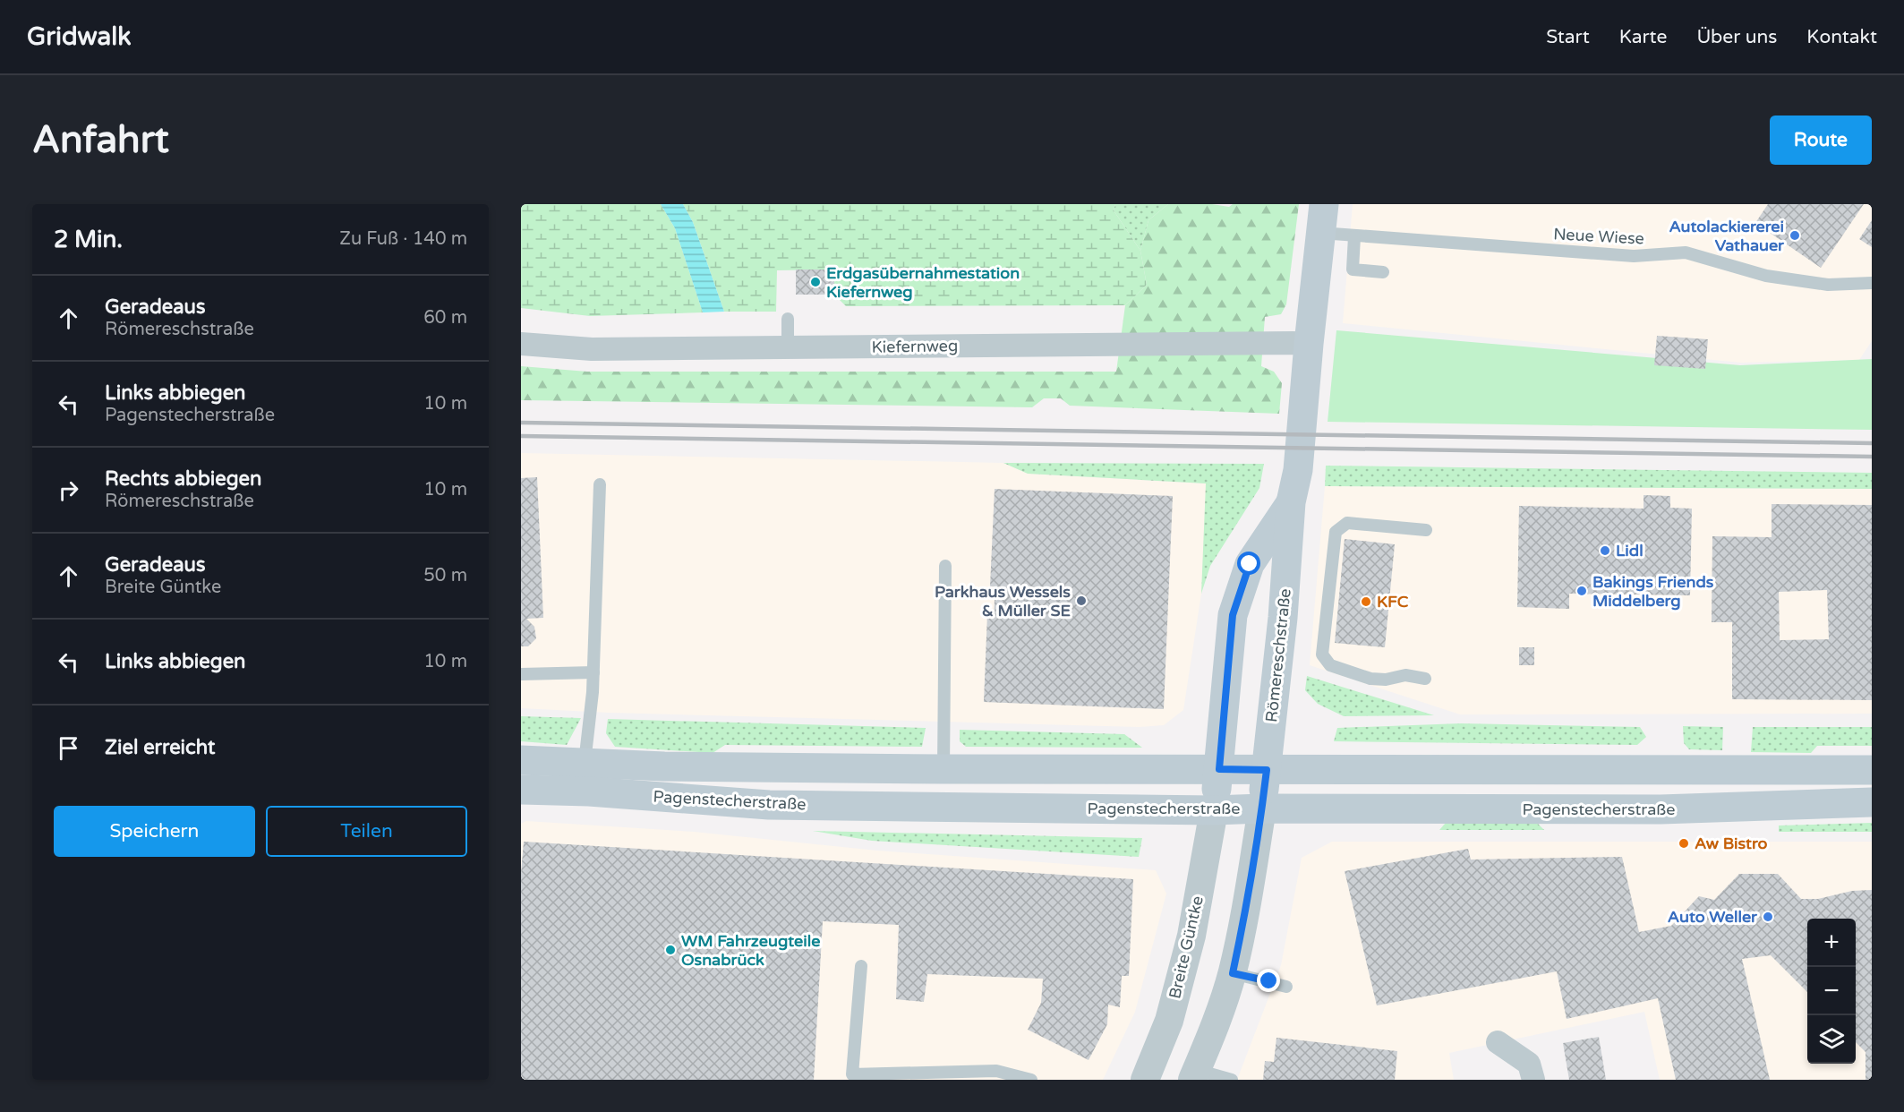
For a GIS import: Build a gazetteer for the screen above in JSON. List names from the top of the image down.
{
  "streets": {
    "main road": ["Römereschstraße", "Pagenstecherstraße"],
    "street": ["Kiefernweg", "Breite Güntke"],
    "lane": ["Neue Wiese"]
  },
  "crossings": [
    ["Neue Wiese", "Römereschstraße"],
    ["Kiefernweg", "Römereschstraße"],
    ["Römereschstraße", "Pagenstecherstraße"],
    ["Römereschstraße", "Breite Güntke"],
    ["Pagenstecherstraße", "Breite Güntke"]
  ],
  "places": [
    "Autolackiererei Vathauer",
    "Erdgasübernahmestation Kiefernweg",
    "Lidl",
    "Bakings Friends Middelberg",
    "Parkhaus Wessels & Müller SE",
    "KFC",
    "Aw Bistro",
    "Auto Weller",
    "WM Fahrzeugteile Osnabrück"
  ],
  "page": {
    "header": "Gridwalk",
    "nav": [
      "Start",
      "Karte",
      "Über uns",
      "Kontakt"
    ],
    "buttons": [
      "Route",
      ["Speichern", "Teilen"]
    ],
    "title": "Anfahrt",
    "heading": ["2 Min.", "Zu Fuß · 140 m"],
    "list": [
      ["Geradeaus", "Römereschstraße", "60 m"],
      ["Links abbiegen", "Pagenstecherstraße", "10 m"],
      ["Rechts abbiegen", "Römereschstraße", "10 m"],
      ["Geradeaus", "Breite Güntke", "50 m"],
      ["Links abbiegen", "10 m"],
      "Ziel erreicht"
    ],
    "map_buttons": ["+", "−"]
  }
}
